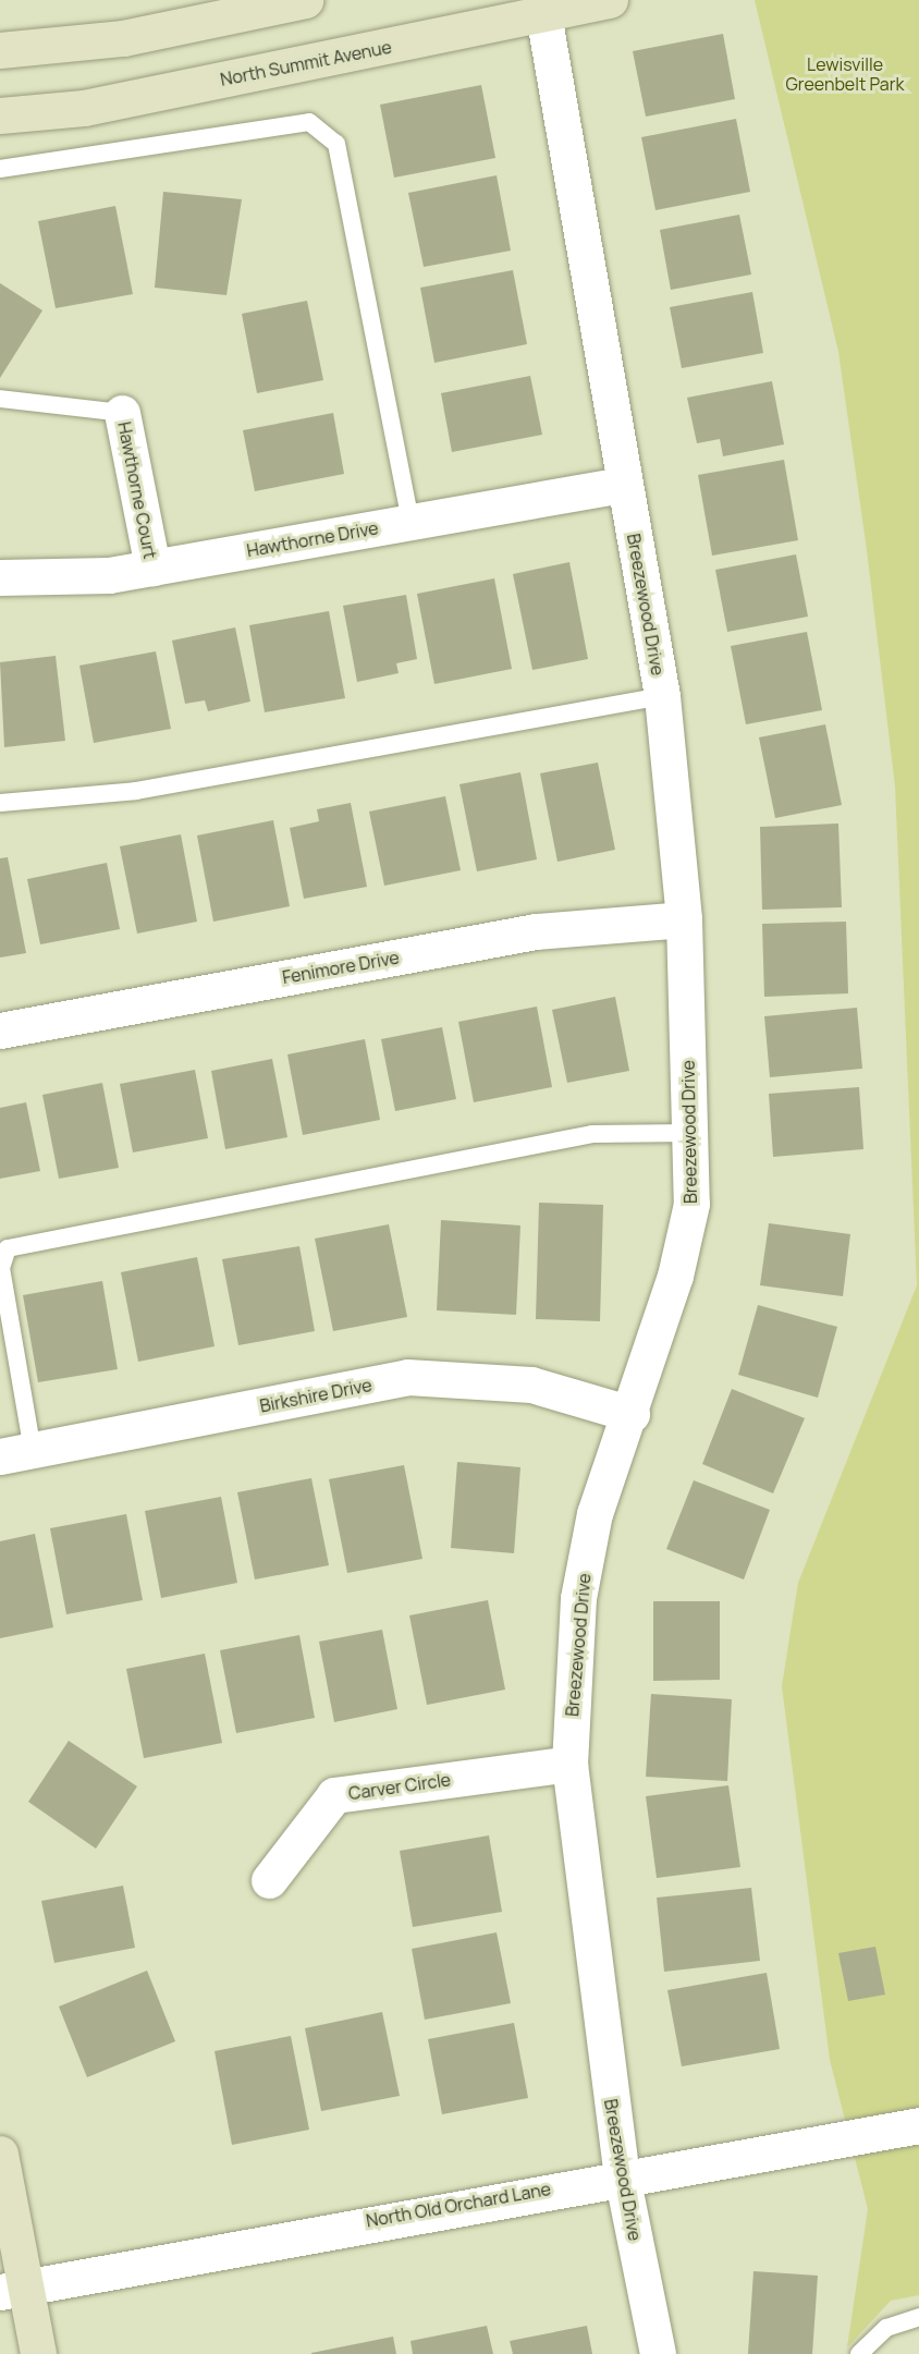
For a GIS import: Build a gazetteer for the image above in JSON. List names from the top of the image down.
{
  "streets": {
    "main road": ["North Summit Avenue"],
    "street": [
      "Hawthorne Court",
      "Hawthorne Drive",
      "Breezewood Drive",
      "Fenimore Drive",
      "Birkshire Drive",
      "Carver Circle",
      "North Old Orchard Lane"
    ]
  },
  "crossings": [
    ["North Summit Avenue", "Breezewood Drive"],
    ["Hawthorne Court", "Hawthorne Drive"],
    ["Hawthorne Drive", "Breezewood Drive"],
    ["Breezewood Drive", "Fenimore Drive"],
    ["Breezewood Drive", "Birkshire Drive"],
    ["Breezewood Drive", "Carver Circle"],
    ["Breezewood Drive", "North Old Orchard Lane"]
  ],
  "parks": ["Lewisville Greenbelt Park"]
}
